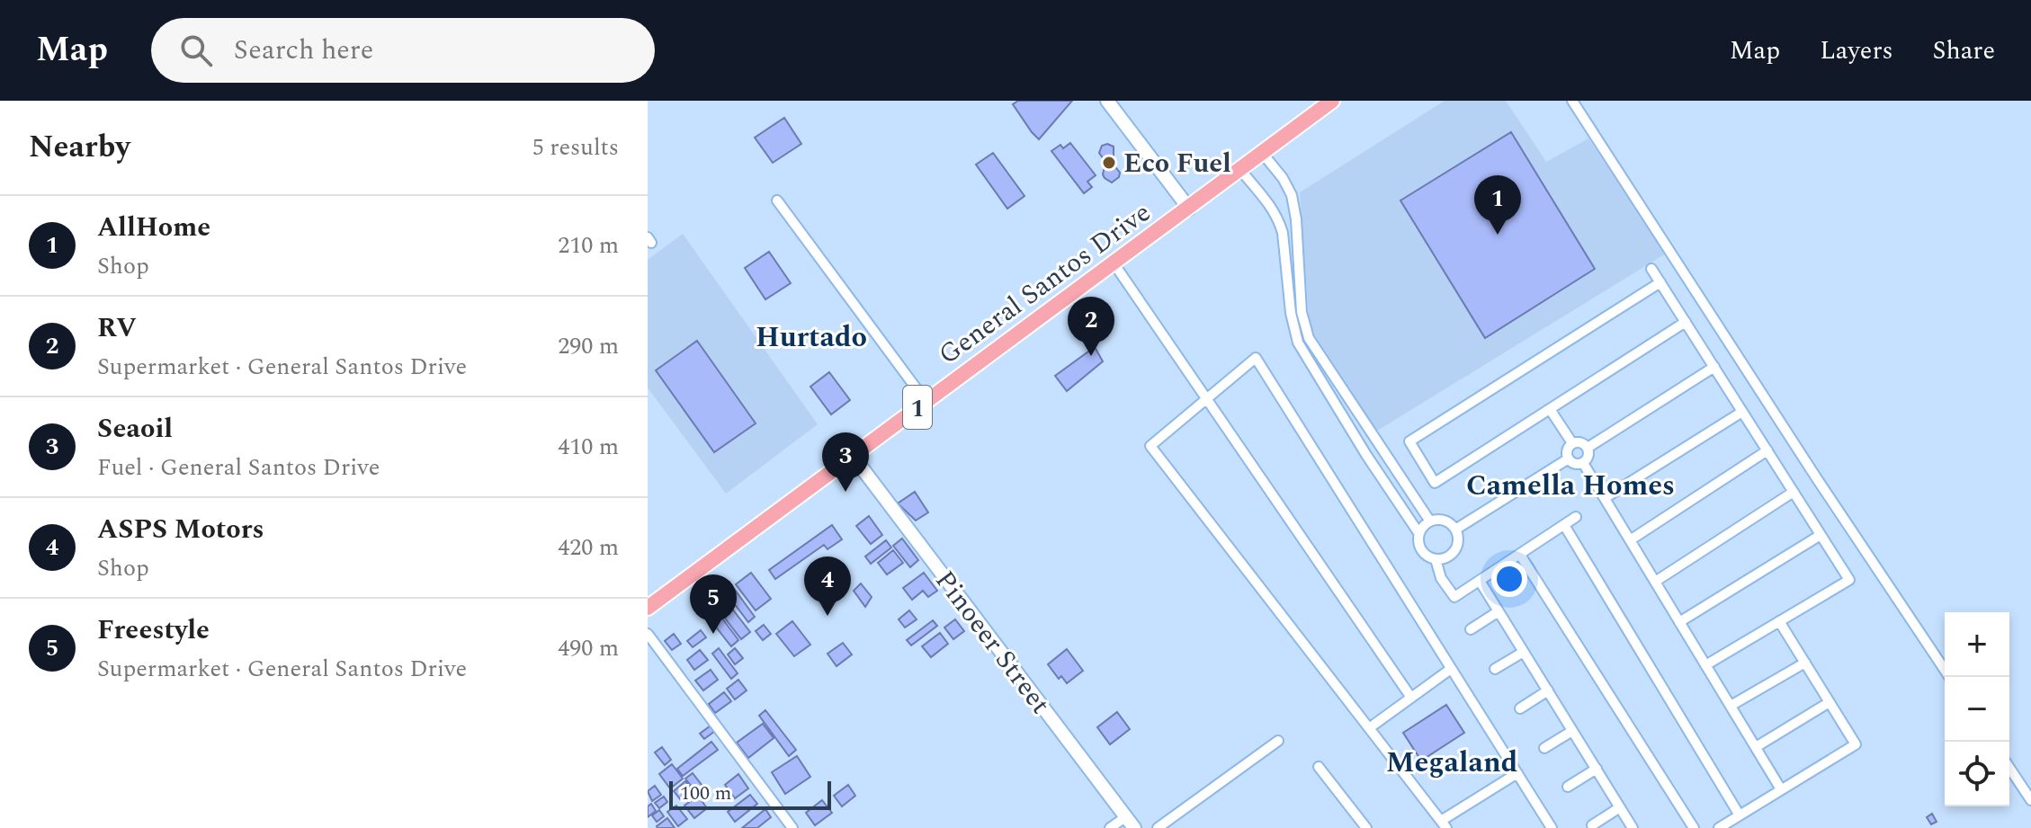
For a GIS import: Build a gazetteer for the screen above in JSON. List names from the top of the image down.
{
  "streets": {
    "highway": ["General Santos Drive", "1"],
    "main road": ["Pinoeer Street"]
  },
  "crossings": [
    ["General Santos Drive", "Pinoeer Street"]
  ],
  "districts": ["Hurtado", "Camella Homes", "Megaland"],
  "places": ["Eco Fuel"],
  "scale_bar": "100 m",
  "page": {
    "header": "Map",
    "search": "Search here",
    "nav": ["Map", "Layers", "Share"],
    "heading": ["Nearby", "5 results"],
    "pins": [
      "1",
      "2",
      "3",
      "4",
      "5"
    ],
    "list": [
      {
        "mark": "1",
        "name": "AllHome",
        "note": "Shop",
        "value": "210 m"
      },
      {
        "mark": "2",
        "name": "RV",
        "note": "Supermarket · General Santos Drive",
        "value": "290 m"
      },
      {
        "mark": "3",
        "name": "Seaoil",
        "note": "Fuel · General Santos Drive",
        "value": "410 m"
      },
      {
        "mark": "4",
        "name": "ASPS Motors",
        "note": "Shop",
        "value": "420 m"
      },
      {
        "mark": "5",
        "name": "Freestyle",
        "note": "Supermarket · General Santos Drive",
        "value": "490 m"
      }
    ],
    "map_buttons": ["+", "−"],
    "scale": "100 m"
  }
}
